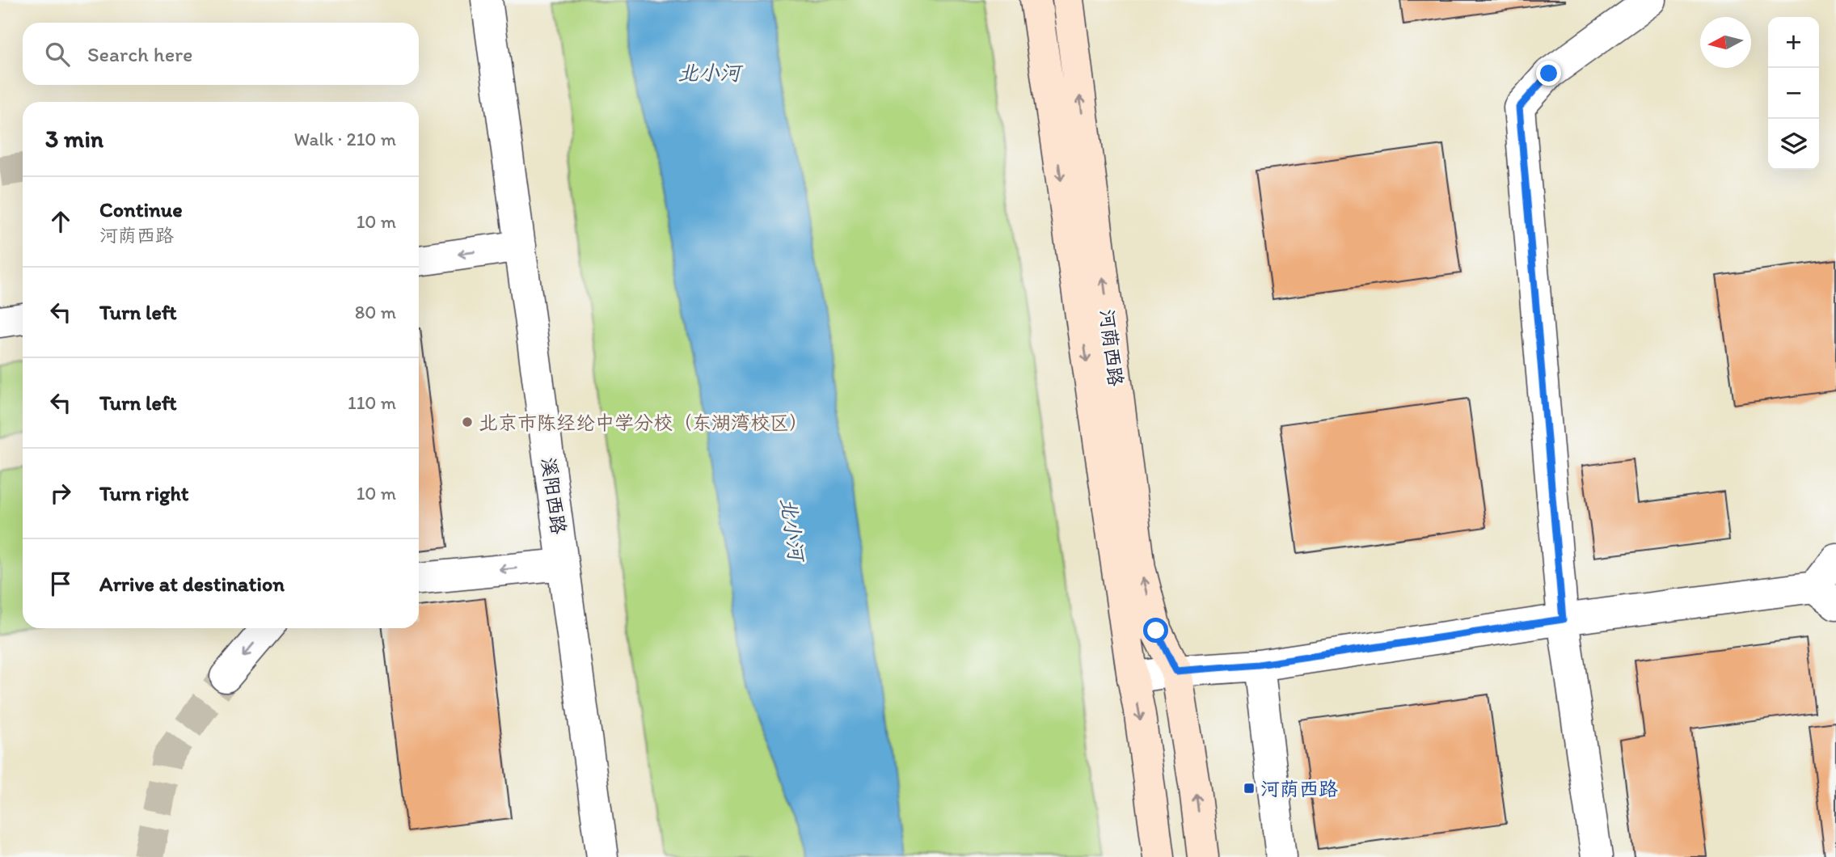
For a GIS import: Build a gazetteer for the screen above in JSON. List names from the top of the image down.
{
  "streets": {
    "street": ["河荫西路", "溪阳西路"]
  },
  "water": ["北小河"],
  "places": {
    "other": ["北京市陈经纶中学分校（东湖湾校区）"],
    "transit": ["河荫西路"]
  },
  "north": "left",
  "page": {
    "map_buttons": ["+", "−"],
    "search": "Search here",
    "heading": ["3 min", "Walk · 210 m"],
    "list": [
      ["Continue", "河荫西路", "10 m"],
      ["Turn left", "80 m"],
      ["Turn left", "110 m"],
      ["Turn right", "10 m"],
      "Arrive at destination"
    ]
  }
}
